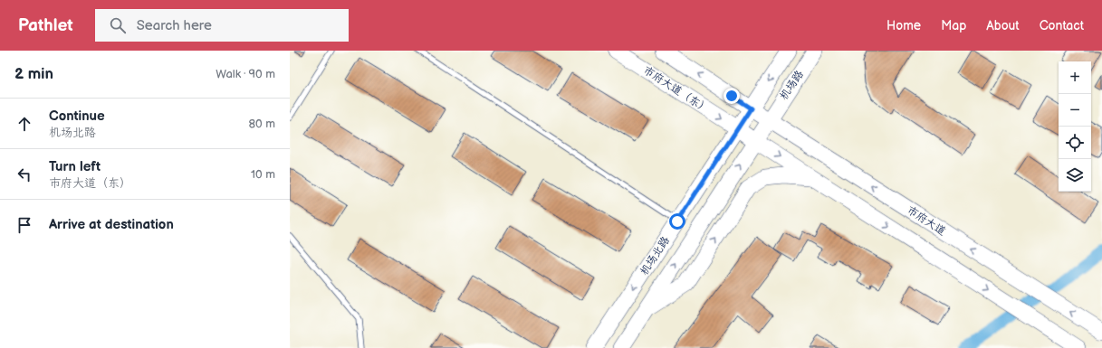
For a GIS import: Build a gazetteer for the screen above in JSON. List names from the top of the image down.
{
  "streets": {
    "main road": [
      "机场路",
      "市府大道（东）",
      "市府大道",
      "机场北路"
    ]
  },
  "crossings": [
    ["机场路", "市府大道"],
    ["机场路", "机场北路"],
    ["市府大道（东）", "机场北路"],
    ["市府大道", "机场北路"]
  ],
  "page": {
    "header": "Pathlet",
    "search": "Search here",
    "nav": [
      "Home",
      "Map",
      "About",
      "Contact"
    ],
    "heading": ["2 min", "Walk · 90 m"],
    "map_buttons": ["+", "−"],
    "list": [
      ["Continue", "机场北路", "80 m"],
      ["Turn left", "市府大道（东）", "10 m"],
      "Arrive at destination"
    ]
  }
}
